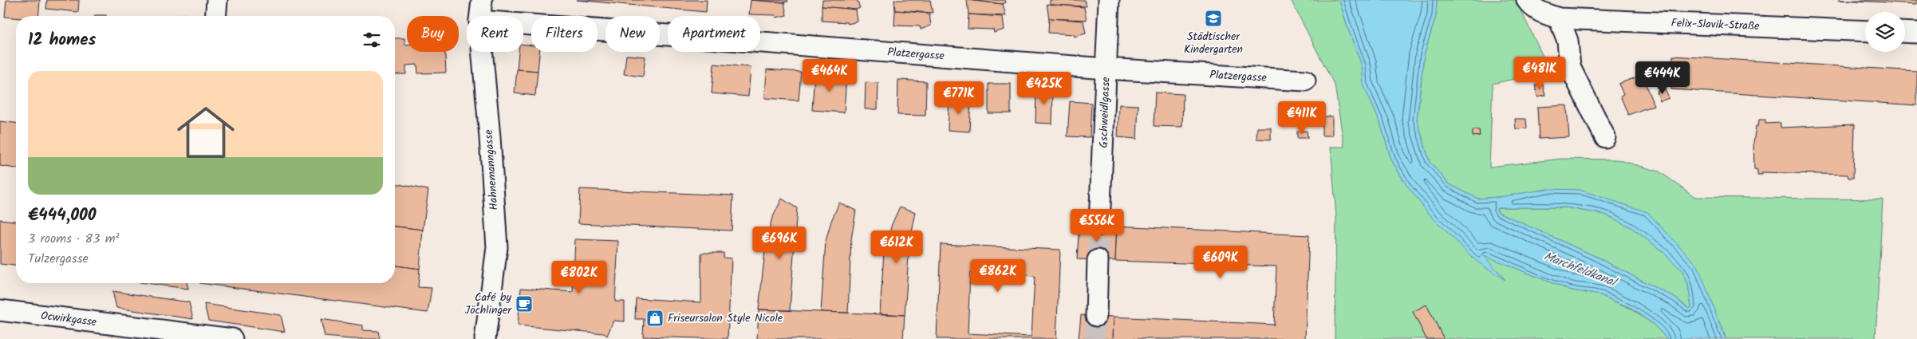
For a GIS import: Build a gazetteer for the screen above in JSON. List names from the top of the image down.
{
  "streets": {
    "street": [
      "Felix-Slavik-Straße",
      "Platzergasse",
      "Gschweidlgasse",
      "Hahnemanngasse",
      "Ocwirkgasse"
    ]
  },
  "crossings": [
    ["Platzergasse", "Gschweidlgasse"]
  ],
  "water": ["Marchfeldkanal"],
  "places": {
    "school or university": ["Städtischer Kindergarten"],
    "cafe": ["Café by Jöchlinger"],
    "shop": ["Friseursalon Style Nicole"]
  },
  "page": {
    "chip": [
      "Buy",
      "Rent",
      "Filters",
      "New",
      "Apartment"
    ],
    "heading": "12 homes",
    "price": [
      "€481K",
      "€464K",
      "€444K",
      "€425K",
      "€771K",
      "€411K",
      "€556K",
      "€696K",
      "€612K",
      "€609K",
      "€862K",
      "€802K"
    ],
    "list": [
      {
        "name": "€444,000",
        "note": "3 rooms · 83 m² · Tulzergasse"
      }
    ]
  }
}
